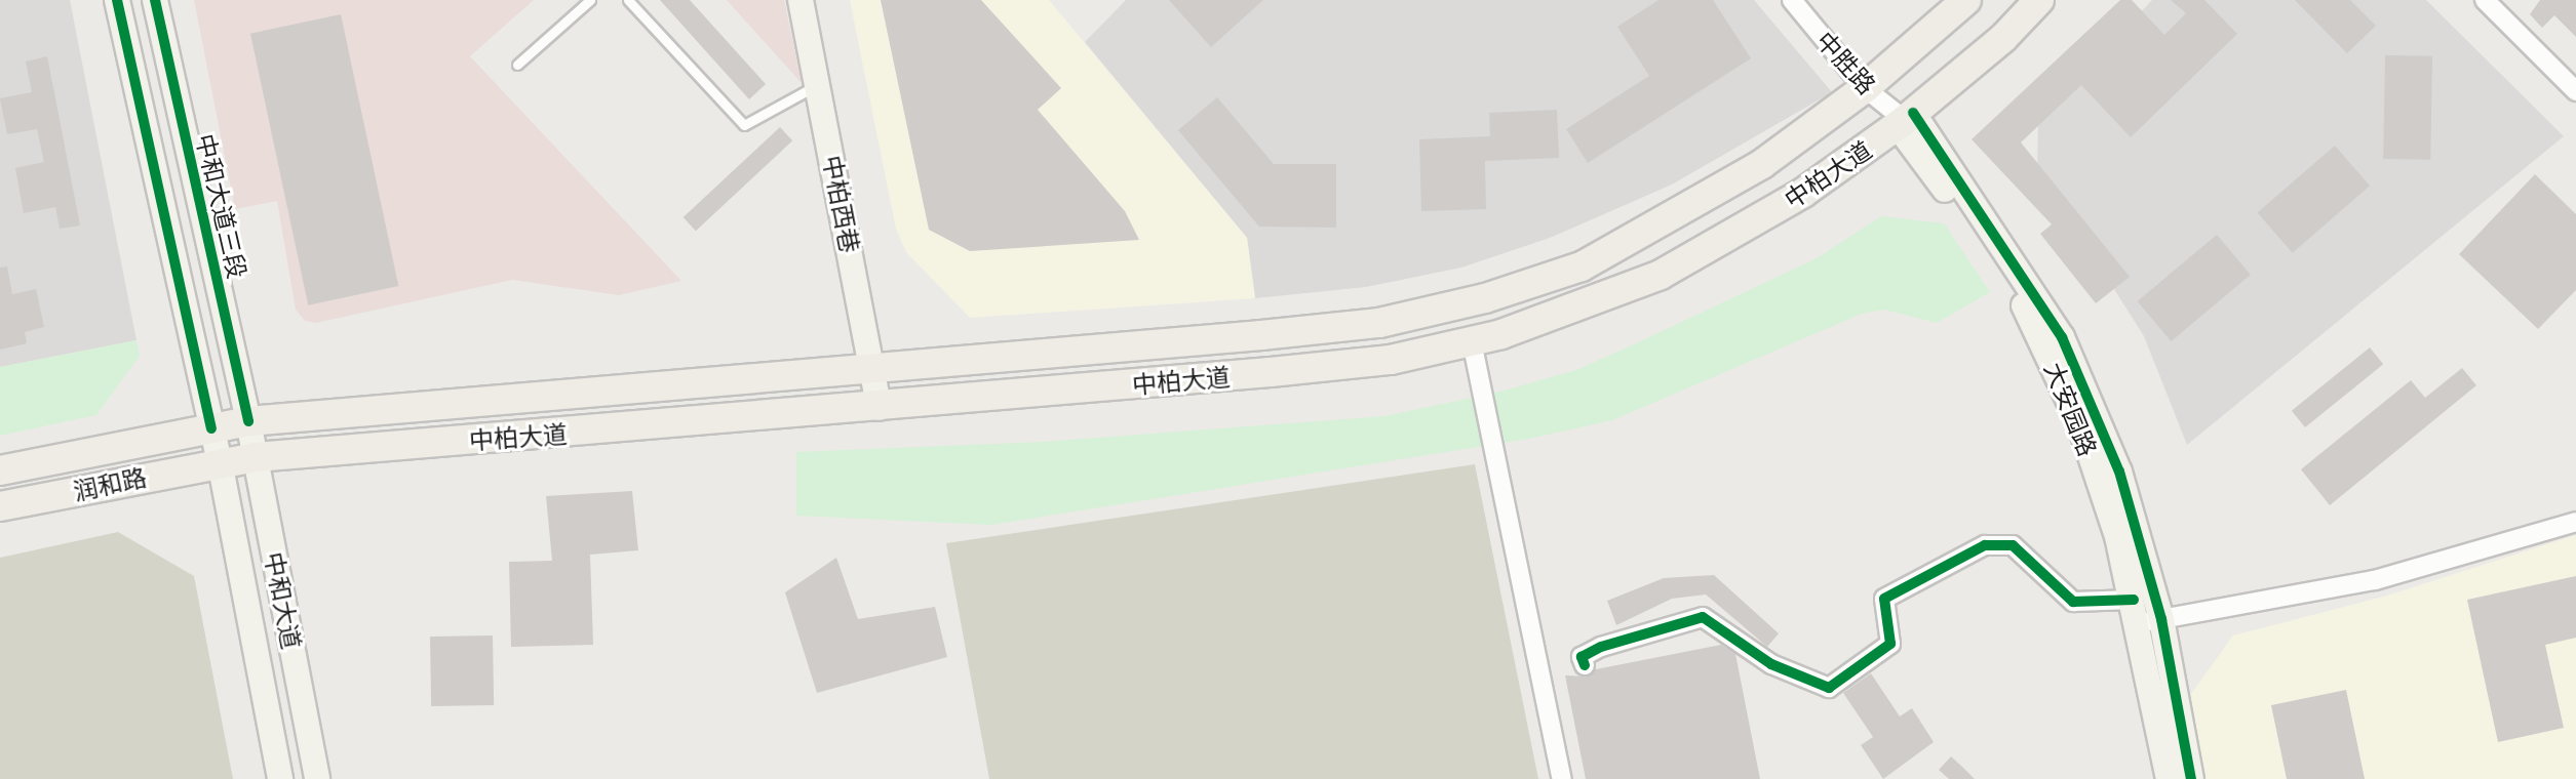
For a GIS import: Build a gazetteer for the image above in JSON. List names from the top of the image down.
{
  "streets": {
    "main road": ["中柏大道", "润和路"],
    "street": [
      "中胜路",
      "中柏西巷",
      "中和大道三段",
      "大安园路",
      "中和大道"
    ]
  },
  "crossings": [
    ["中胜路", "中柏大道"],
    ["中胜路", "大安园路"],
    ["中柏大道", "中柏西巷"],
    ["中柏大道", "中和大道三段"],
    ["中柏大道", "大安园路"],
    ["中柏大道", "润和路"],
    ["中柏大道", "中和大道"],
    ["中和大道三段", "中和大道"],
    ["润和路", "中和大道"]
  ]
}
